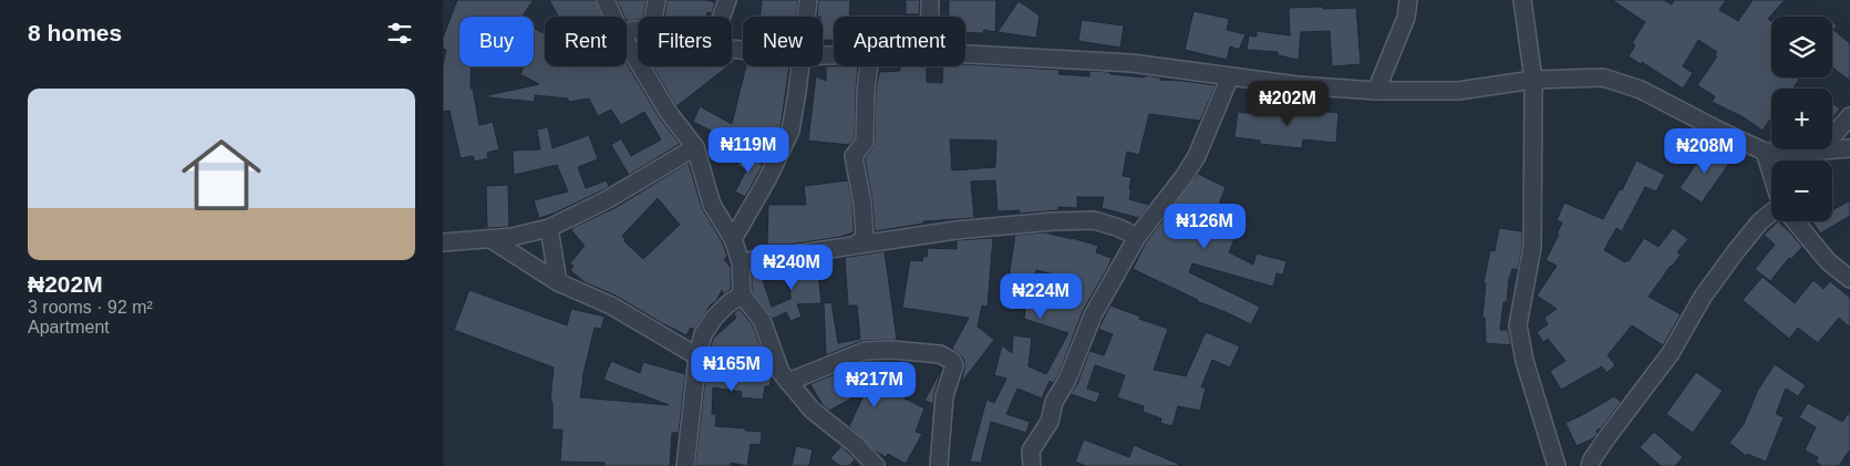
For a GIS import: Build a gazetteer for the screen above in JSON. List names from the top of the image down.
{
  "page": {
    "heading": "8 homes",
    "map_buttons": ["+", "−"],
    "chip": [
      "Buy",
      "Rent",
      "Filters",
      "New",
      "Apartment"
    ],
    "list": [
      {
        "name": "₦202M",
        "note": "3 rooms · 92 m² · Apartment"
      }
    ],
    "price": [
      "₦202M",
      "₦119M",
      "₦208M",
      "₦126M",
      "₦240M",
      "₦224M",
      "₦165M",
      "₦217M"
    ]
  }
}
